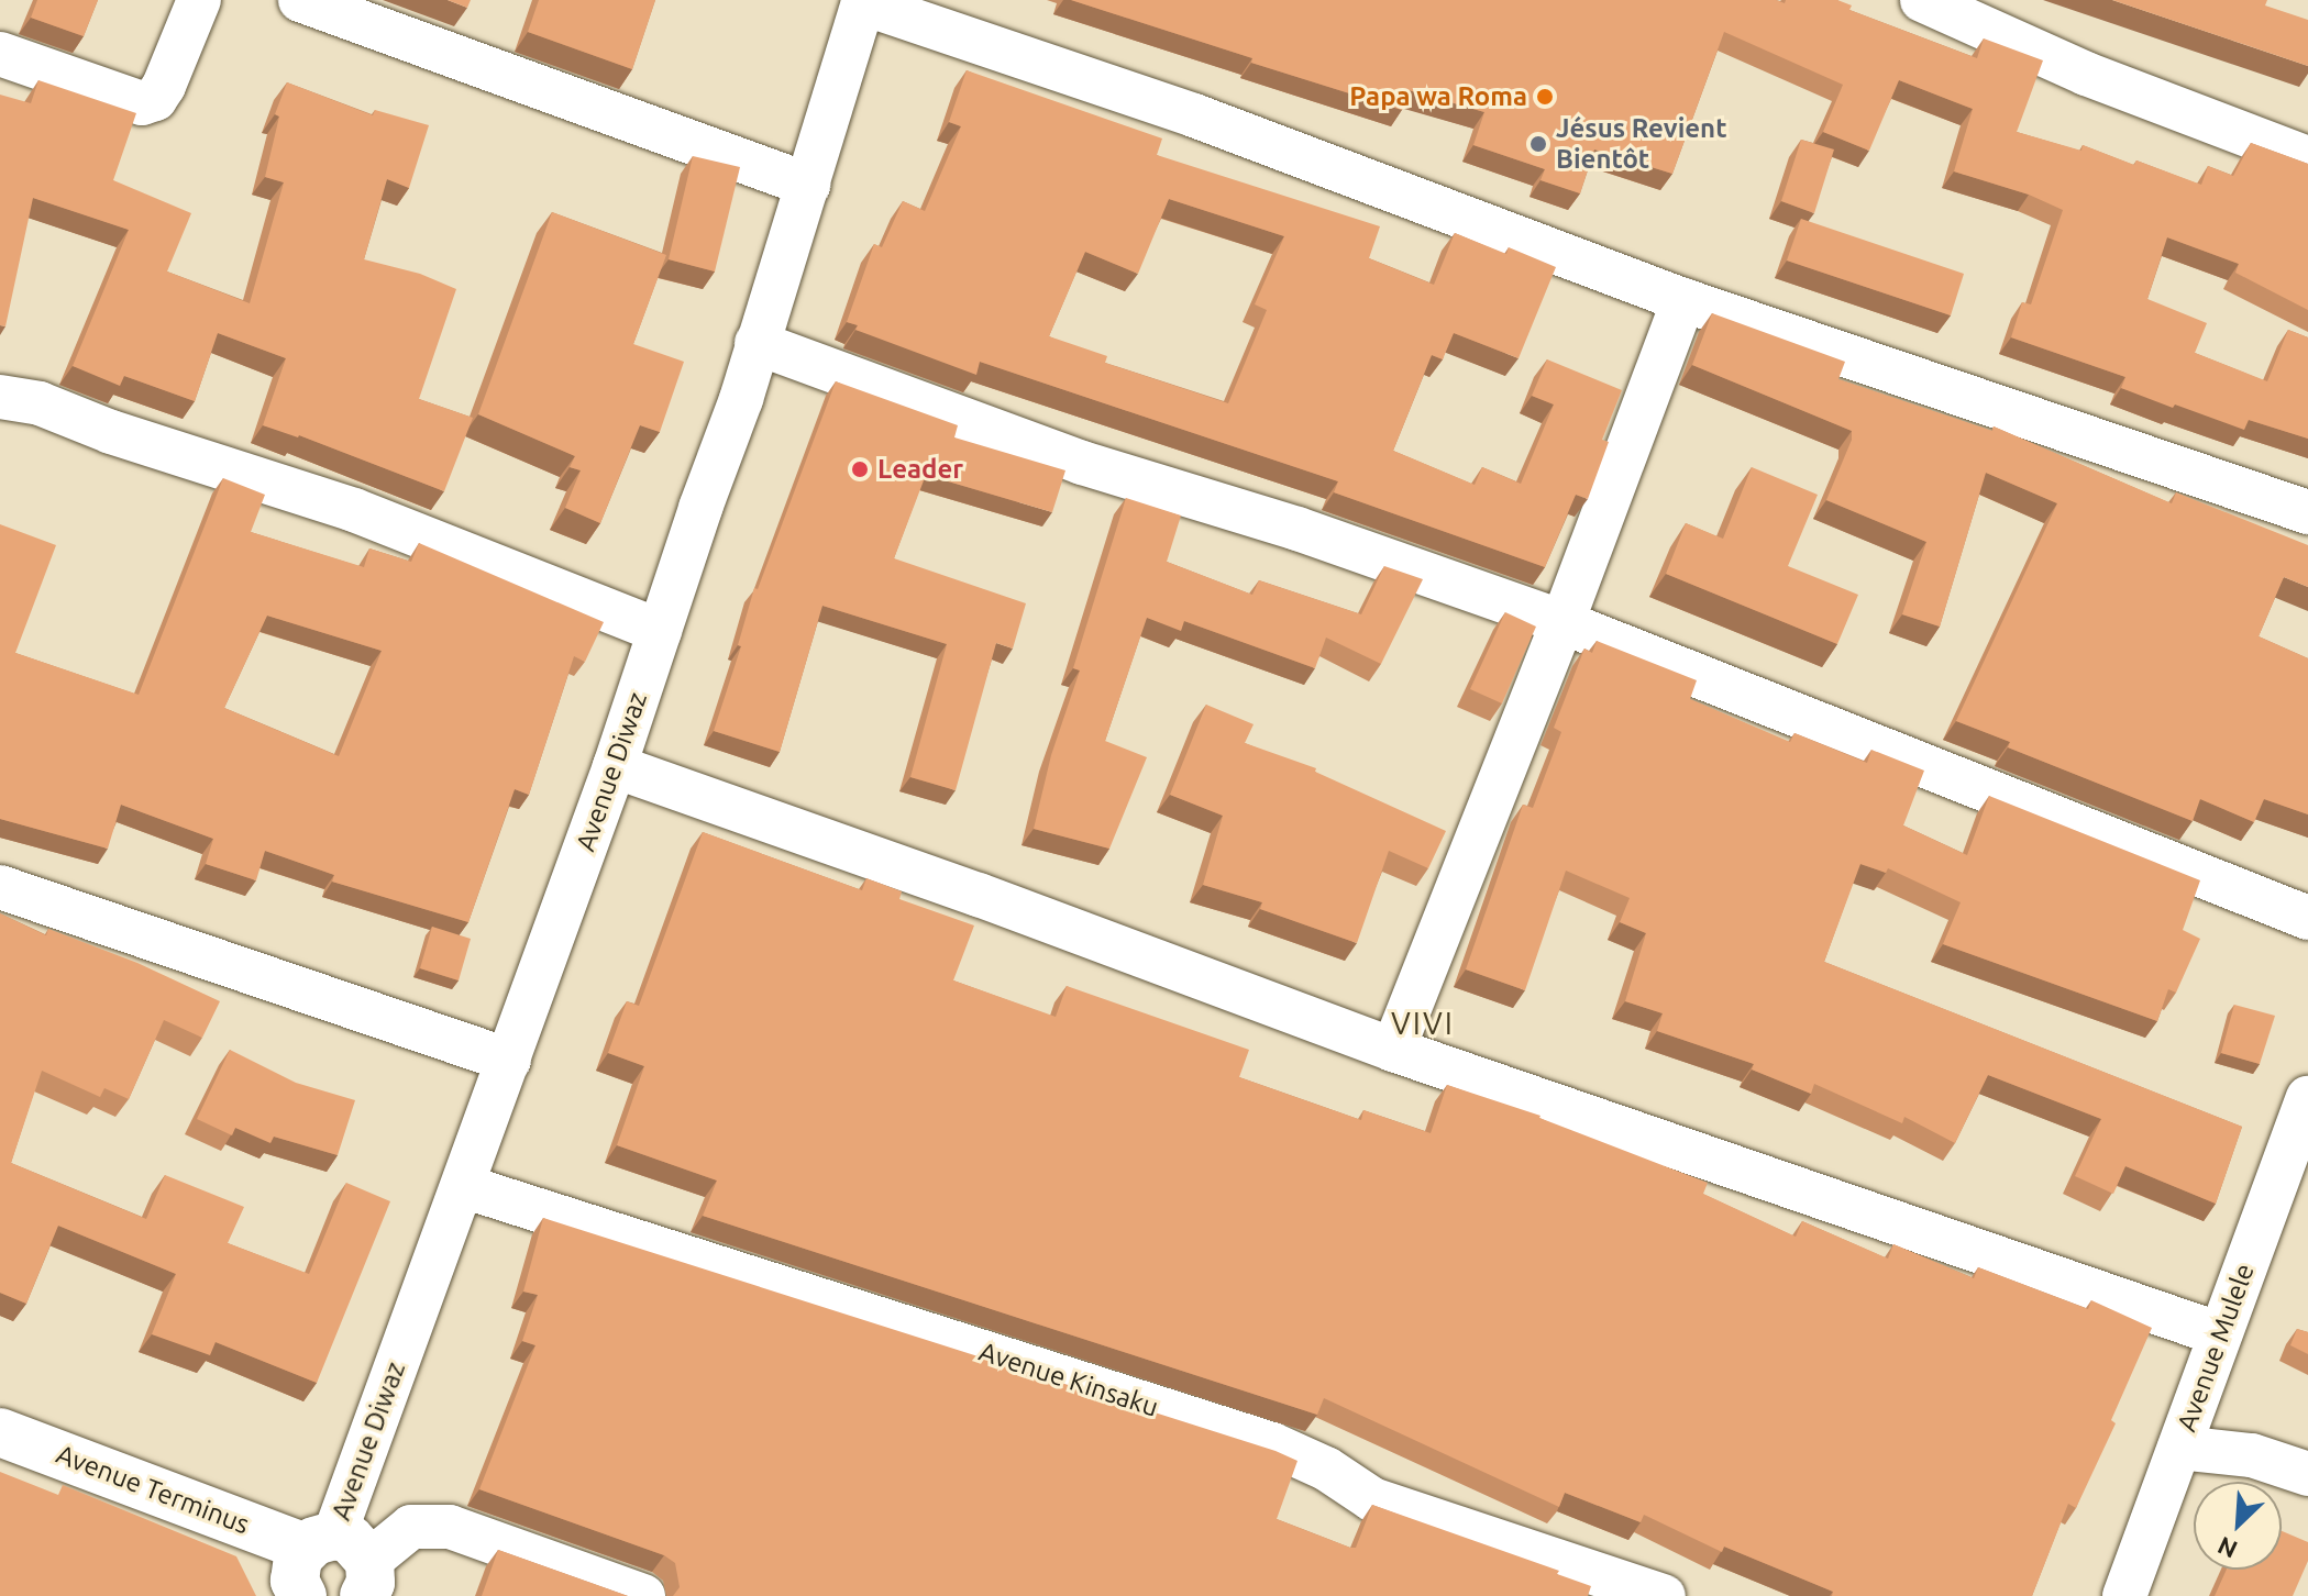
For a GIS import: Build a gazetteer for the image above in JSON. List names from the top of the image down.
{
  "streets": {
    "street": [
      "Avenue Diwaz",
      "Avenue Mulele",
      "Avenue Kinsaku",
      "Avenue Terminus"
    ]
  },
  "crossings": [
    ["Avenue Diwaz", "Avenue Kinsaku"],
    ["Avenue Diwaz", "Avenue Terminus"]
  ],
  "districts": ["VIVI"],
  "places": ["Papa wa Roma", "Jésus Revient Bientôt", "Leader"],
  "north": "bottom left"
}
